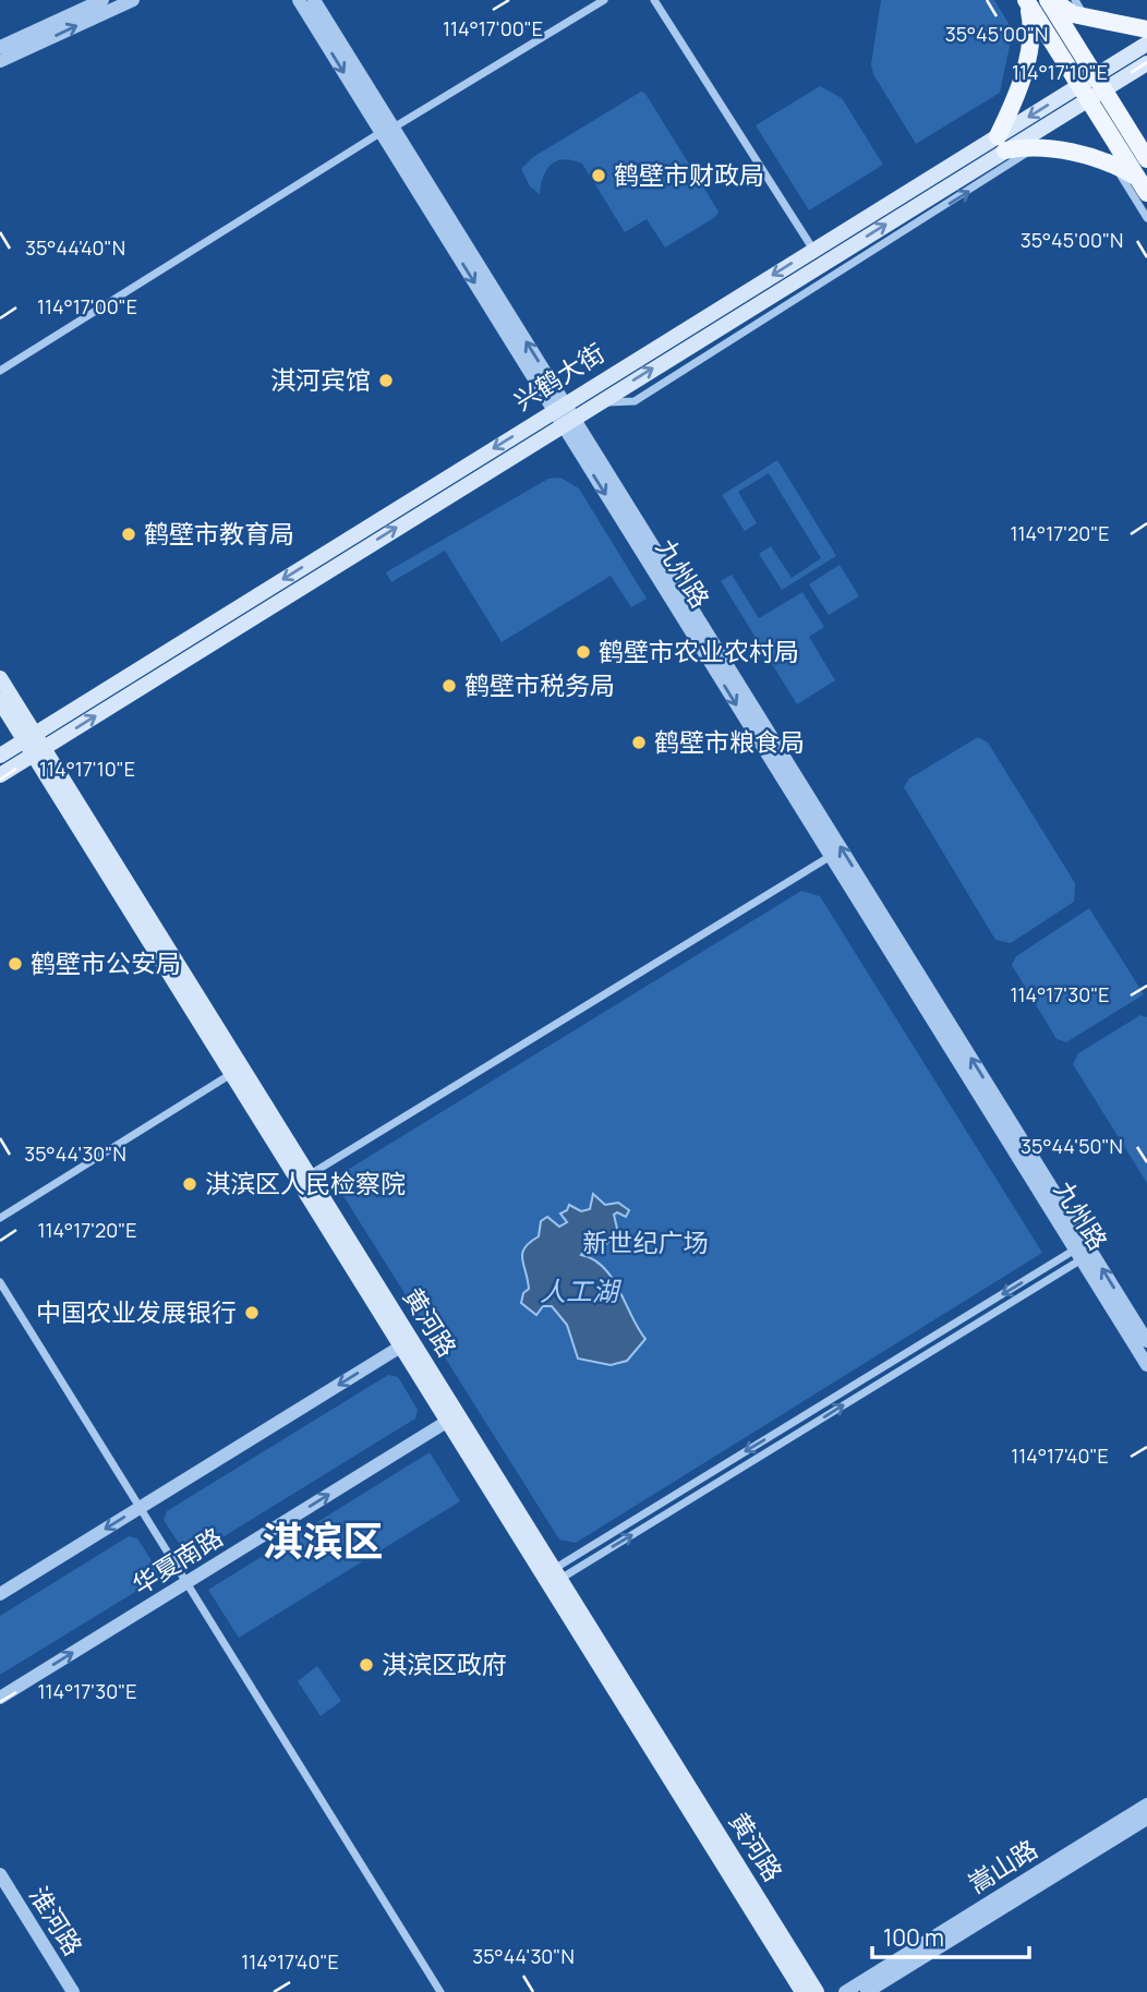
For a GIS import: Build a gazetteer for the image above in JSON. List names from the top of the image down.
{
  "streets": {
    "main road": ["兴鹤大街", "黄河路"],
    "street": [
      "九州路",
      "华夏南路",
      "嵩山路",
      "淮河路"
    ]
  },
  "crossings": [
    ["兴鹤大街", "九州路"],
    ["兴鹤大街", "黄河路"],
    ["黄河路", "华夏南路"]
  ],
  "districts": ["淇滨区"],
  "water": ["人工湖"],
  "parks": ["新世纪广场"],
  "places": [
    "鹤壁市财政局",
    "淇河宾馆",
    "鹤壁市教育局",
    "鹤壁市农业农村局",
    "鹤壁市税务局",
    "鹤壁市粮食局",
    "鹤壁市公安局",
    "淇滨区人民检察院",
    "中国农业发展银行",
    "淇滨区政府"
  ],
  "scale_bar": "100 m",
  "coordinates": [
    "114°17'00\"E",
    "35°45'00\"N",
    "114°17'10\"E",
    "35°44'40\"N",
    "114°17'20\"E",
    "114°17'30\"E",
    "35°44'50\"N",
    "35°44'30\"N",
    "114°17'40\"E"
  ]
}
